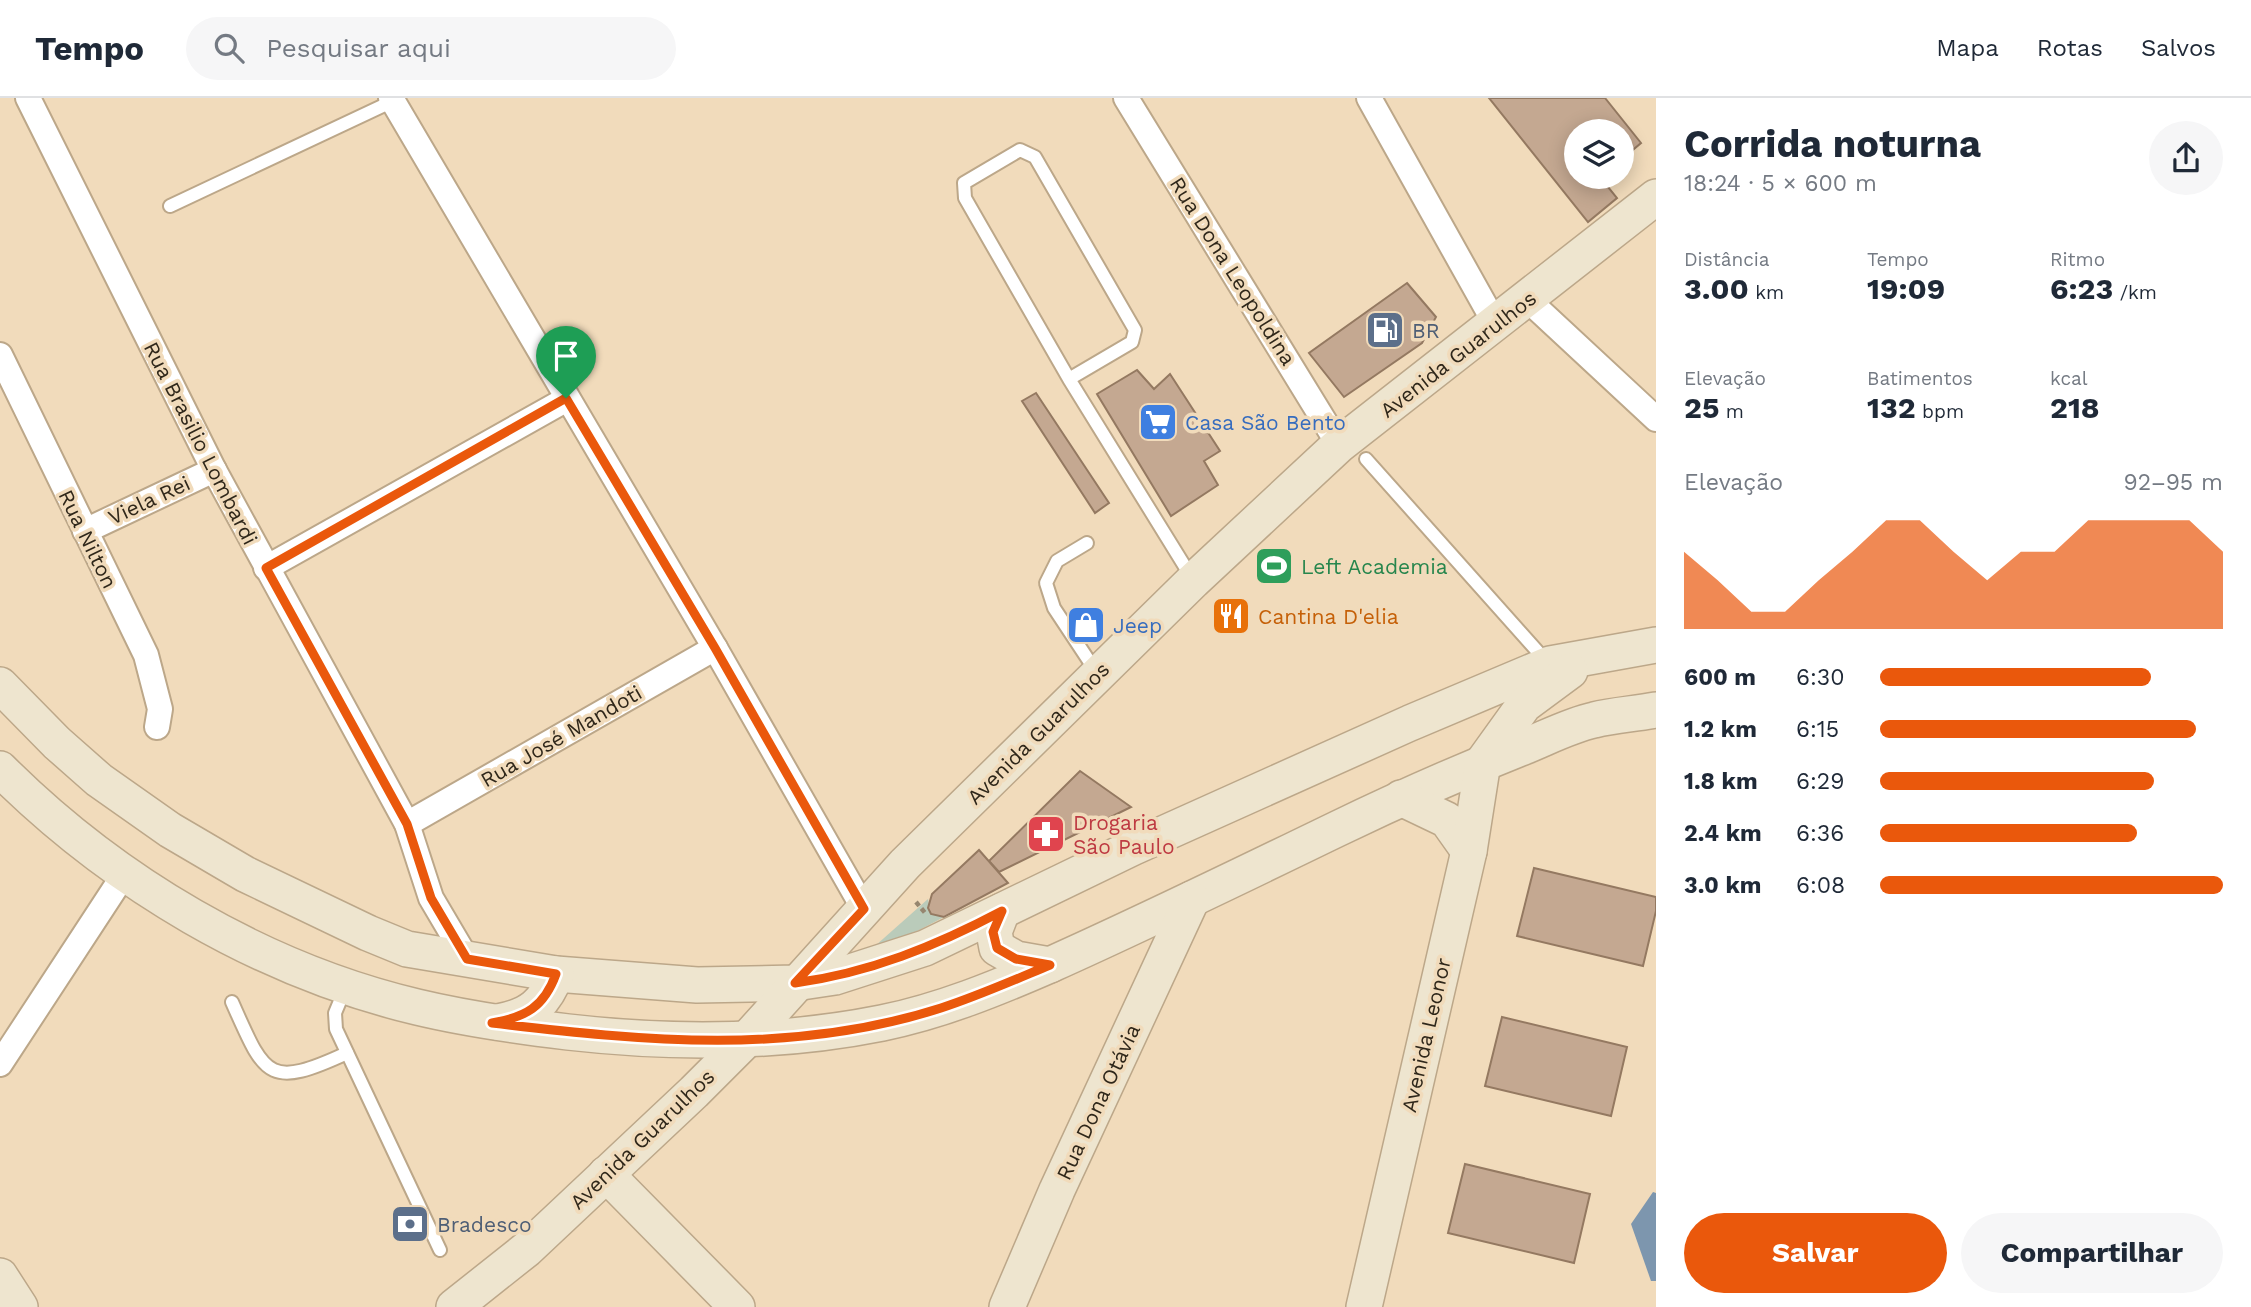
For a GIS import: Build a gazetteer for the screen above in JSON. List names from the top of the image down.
{
  "streets": {
    "main road": ["Avenida Guarulhos", "Avenida Leonor", "Rua Dona Otávia"],
    "street": [
      "Rua Dona Leopoldina",
      "Rua Brasilio Lombardi",
      "Viela Rei",
      "Rua Nilton",
      "Rua José Mandoti"
    ]
  },
  "crossings": [
    ["Rua Dona Leopoldina", "Avenida Guarulhos"],
    ["Rua Brasilio Lombardi", "Viela Rei"],
    ["Rua Brasilio Lombardi", "Rua José Mandoti"],
    ["Viela Rei", "Rua Nilton"]
  ],
  "places": {
    "fuel station": ["BR"],
    "supermarket": ["Casa São Bento"],
    "sports": ["Left Academia"],
    "restaurant": ["Cantina D'elia"],
    "shop": ["Jeep"],
    "pharmacy": ["Drogaria São Paulo"],
    "bank": ["Bradesco"]
  },
  "page": {
    "header": "Tempo",
    "search": "Pesquisar aqui",
    "nav": ["Mapa", "Rotas", "Salvos"],
    "heading": ["Corrida noturna", "18:24 · 5 × 600 m"],
    "stats": [
      ["Distância", "3.00 km"],
      ["Tempo", "19:09"],
      ["Ritmo", "6:23 /km"],
      ["Elevação", "25 m"],
      ["Batimentos", "132 bpm"],
      ["kcal", "218"]
    ],
    "chart": ["Elevação", "92–95 m"],
    "list": [
      {
        "name": "600 m",
        "note": "6:30"
      },
      {
        "name": "1.2 km",
        "note": "6:15"
      },
      {
        "name": "1.8 km",
        "note": "6:29"
      },
      {
        "name": "2.4 km",
        "note": "6:36"
      },
      {
        "name": "3.0 km",
        "note": "6:08"
      }
    ],
    "buttons": ["Salvar", "Compartilhar"]
  }
}
